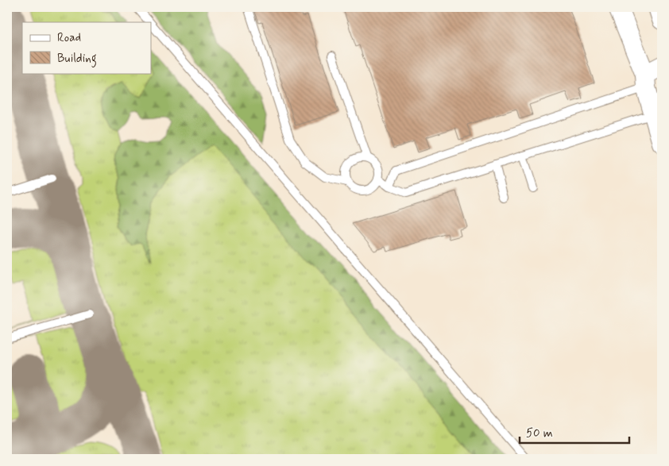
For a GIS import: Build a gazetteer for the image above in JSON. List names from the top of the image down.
{
  "legend": ["Road", "Building"],
  "scale_bar": "50 m"
}
